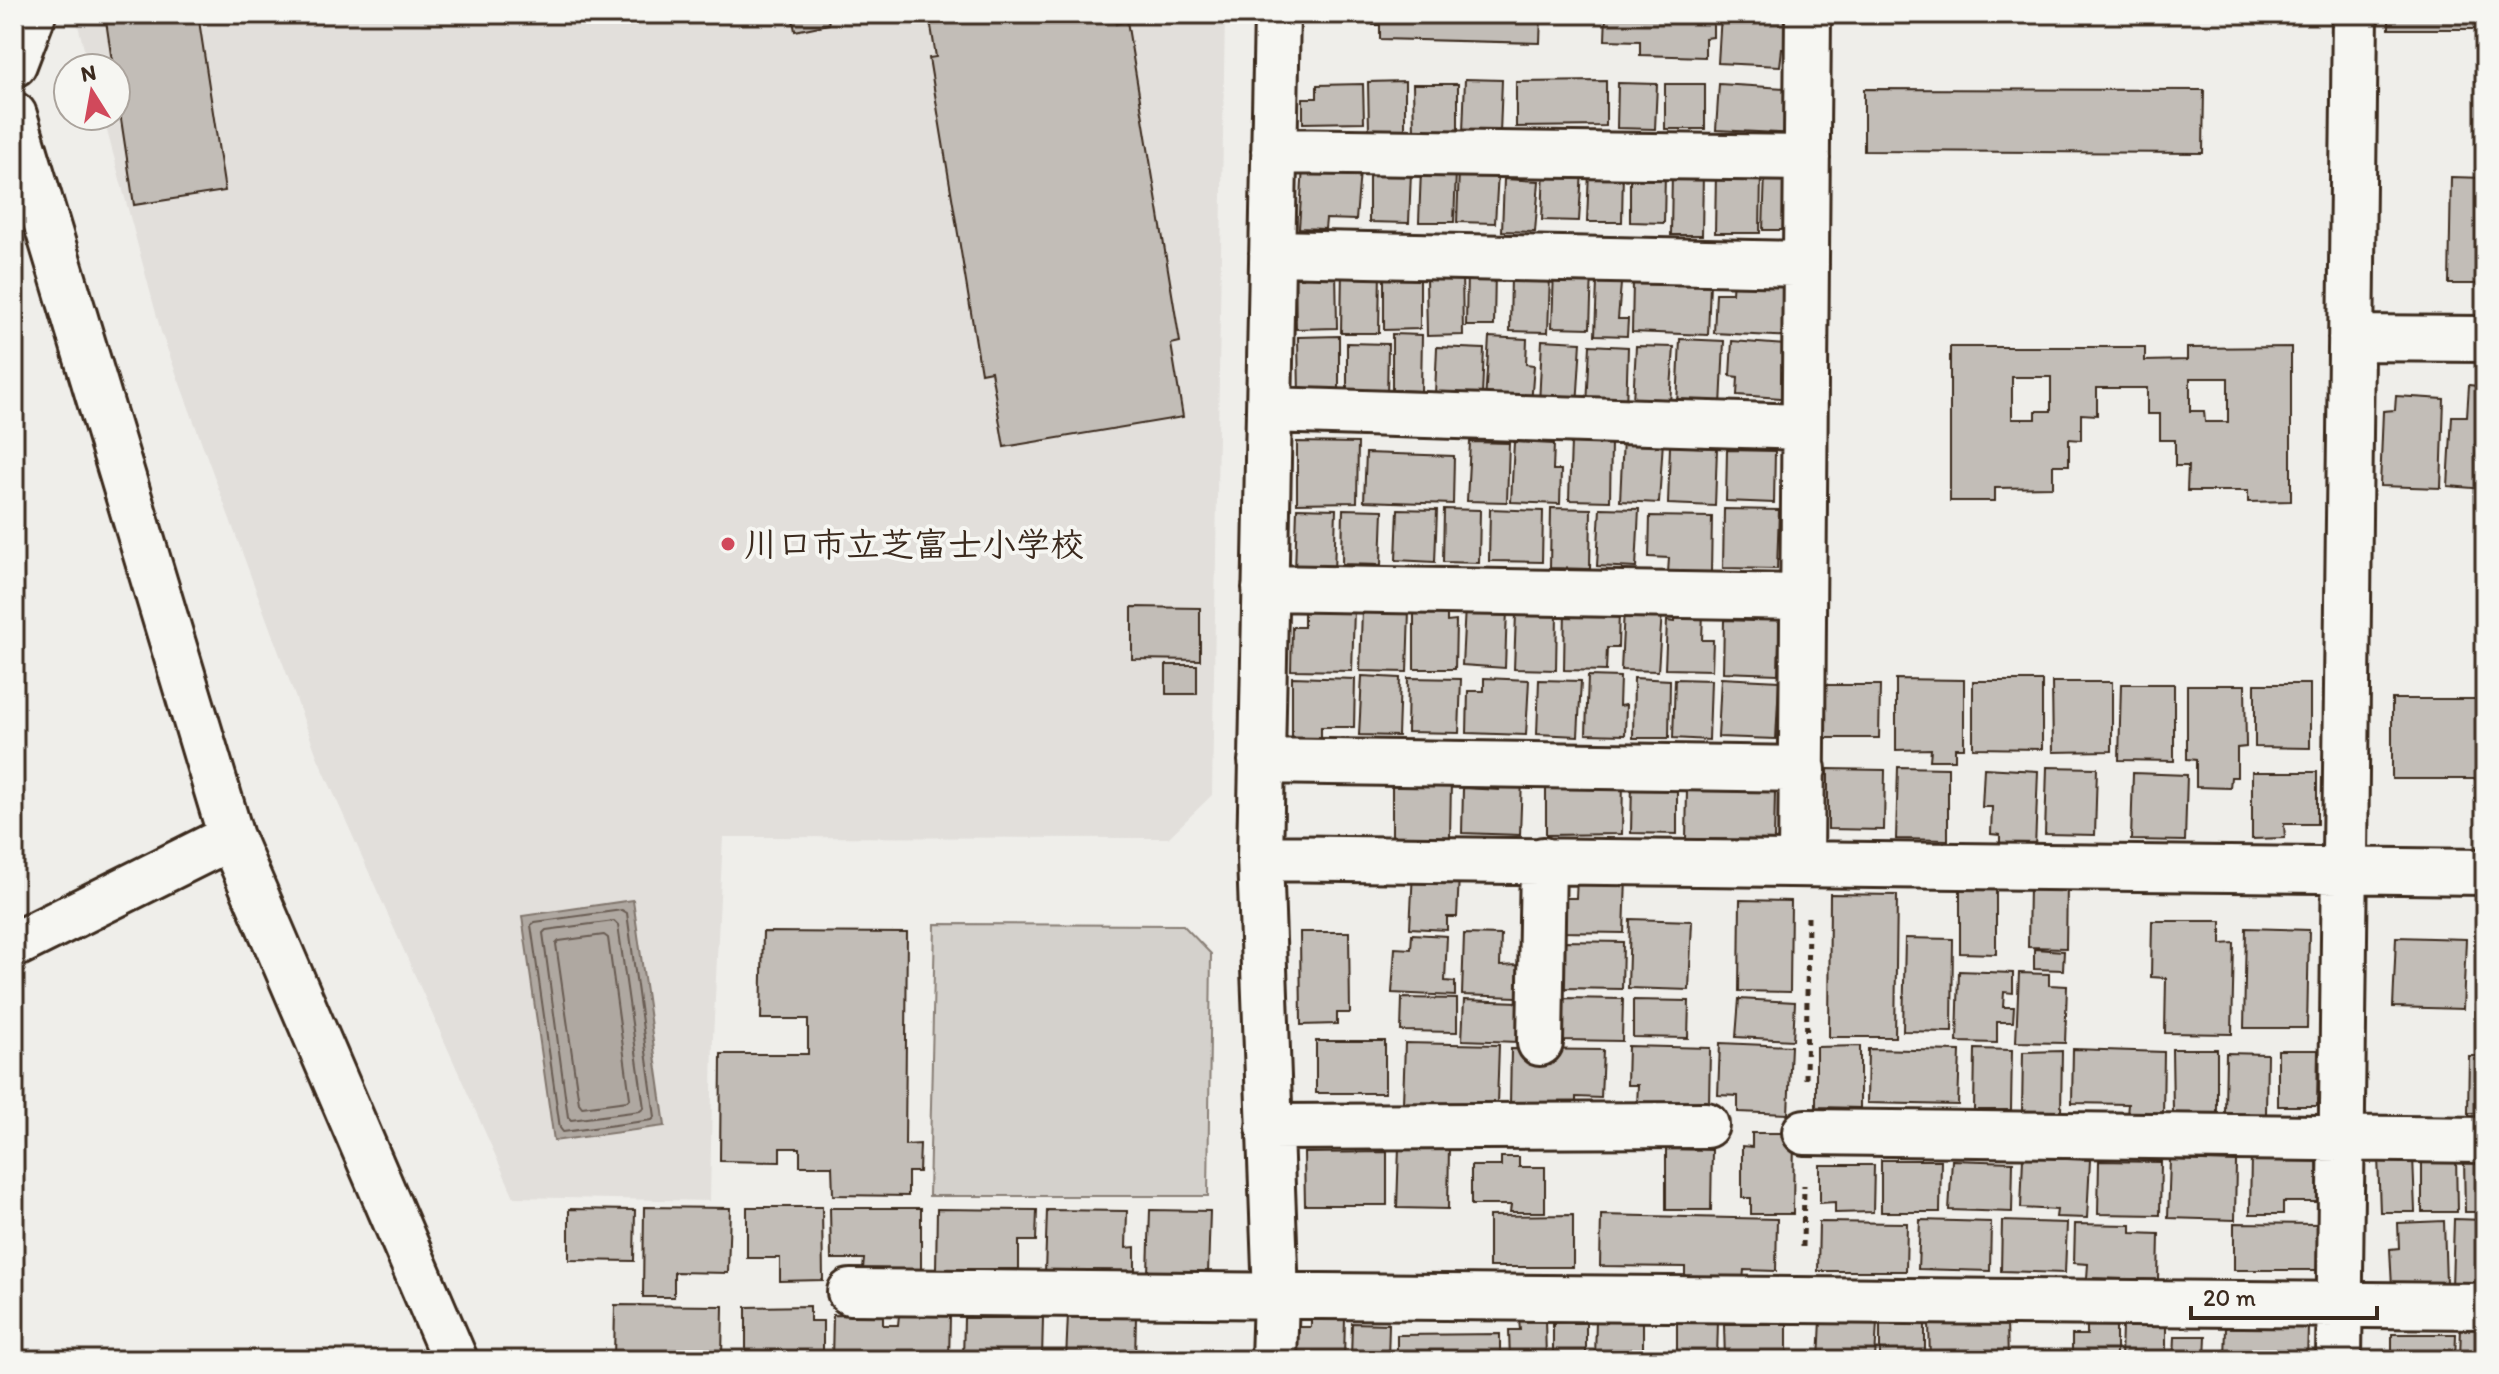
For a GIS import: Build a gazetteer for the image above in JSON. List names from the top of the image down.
{
  "places": ["川口市立芝富士小学校"],
  "scale_bar": "20 m",
  "north": "top"
}
